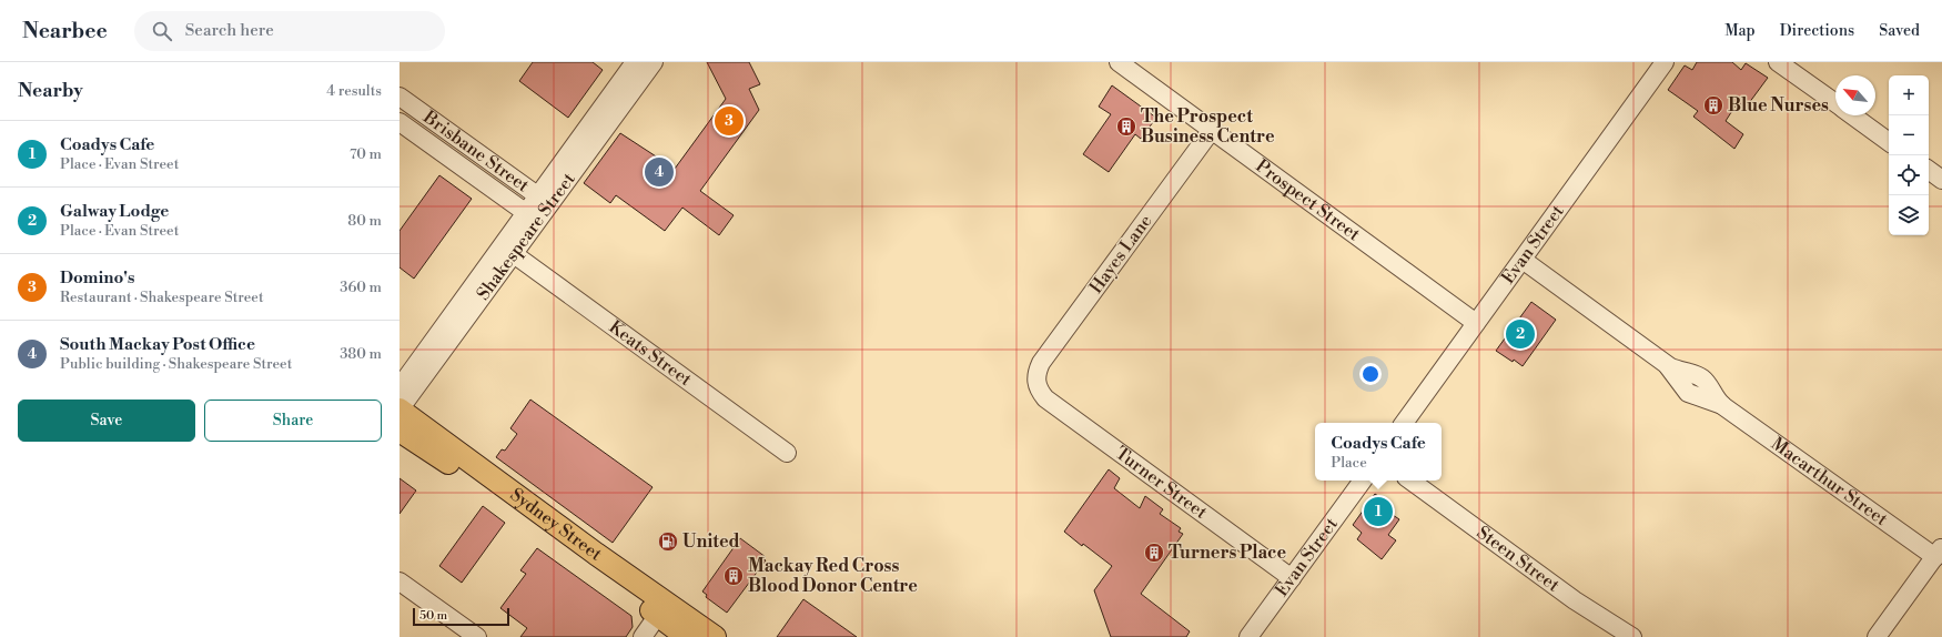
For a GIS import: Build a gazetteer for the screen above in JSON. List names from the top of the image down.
{
  "streets": {
    "main road": ["Sydney Street"],
    "street": [
      "Brisbane Street",
      "Prospect Street",
      "Shakespeare Street",
      "Evan Street",
      "Hayes Lane",
      "Keats Street",
      "Macarthur Street",
      "Turner Street",
      "Steen Street"
    ]
  },
  "crossings": [
    ["Brisbane Street", "Shakespeare Street"],
    ["Prospect Street", "Evan Street"],
    ["Prospect Street", "Hayes Lane"],
    ["Shakespeare Street", "Keats Street"],
    ["Shakespeare Street", "Sydney Street"],
    ["Evan Street", "Macarthur Street"],
    ["Evan Street", "Turner Street"],
    ["Hayes Lane", "Turner Street"]
  ],
  "places": {
    "building": [
      "Blue Nurses",
      "The Prospect Business Centre",
      "Turners Place",
      "Mackay Red Cross Blood Donor Centre"
    ],
    "fuel station": ["United"]
  },
  "scale_bar": "50 m",
  "north": "top left",
  "page": {
    "header": "Nearbee",
    "search": "Search here",
    "nav": ["Map", "Directions", "Saved"],
    "heading": ["Nearby", "4 results"],
    "map_buttons": ["+", "−"],
    "pins": [
      "3",
      "4",
      "2",
      "1"
    ],
    "list": [
      {
        "mark": "1",
        "name": "Coadys Cafe",
        "note": "Place · Evan Street",
        "value": "70 m"
      },
      {
        "mark": "2",
        "name": "Galway Lodge",
        "note": "Place · Evan Street",
        "value": "80 m"
      },
      {
        "mark": "3",
        "name": "Domino's",
        "note": "Restaurant · Shakespeare Street",
        "value": "360 m"
      },
      {
        "mark": "4",
        "name": "South Mackay Post Office",
        "note": "Public building · Shakespeare Street",
        "value": "380 m"
      }
    ],
    "buttons": ["Save", "Share"],
    "popup": ["Coadys Cafe", "Place"],
    "scale": "50 m"
  }
}
